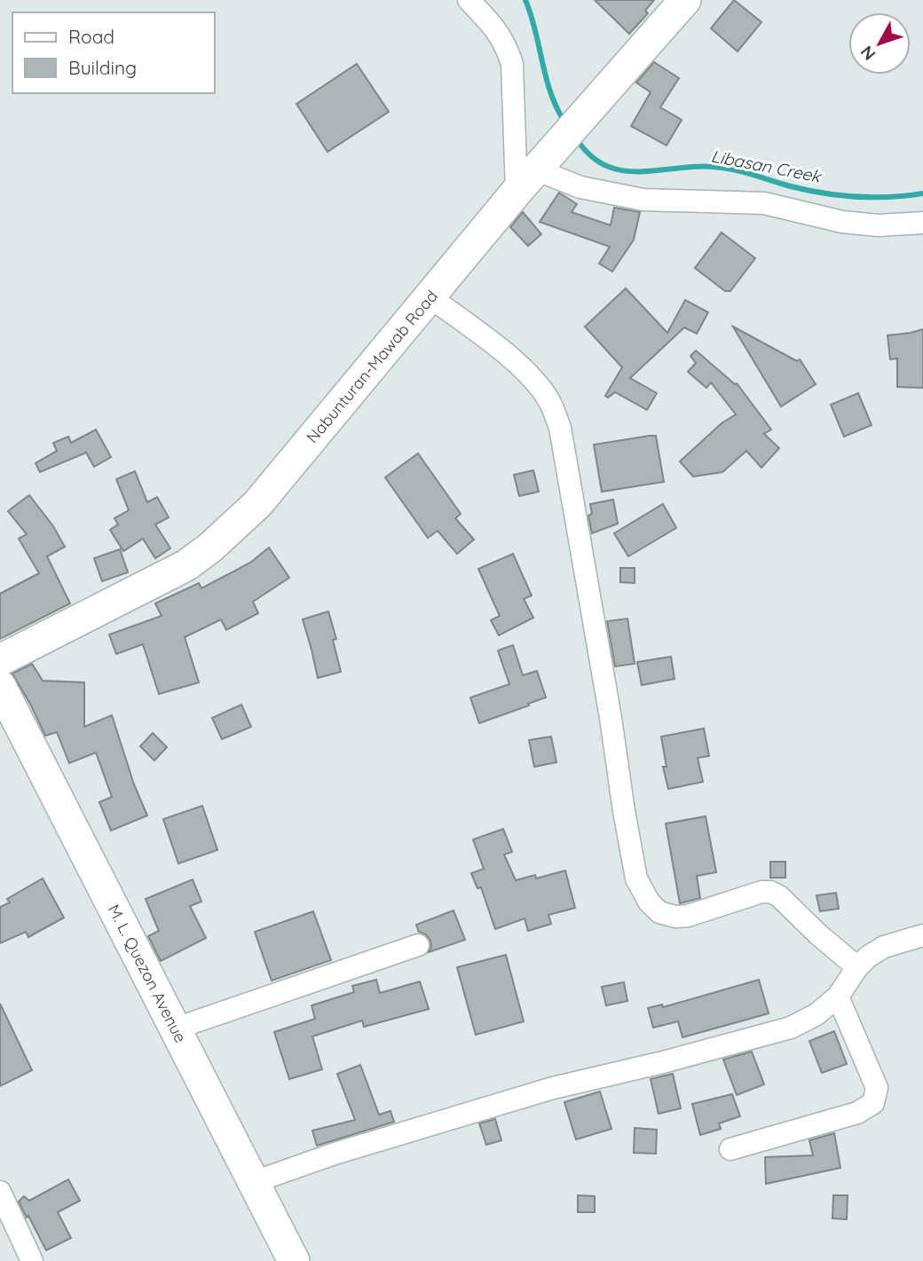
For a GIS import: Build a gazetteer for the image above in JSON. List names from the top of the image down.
{
  "streets": {
    "main road": ["Nabunturan-Mawab Road", "M. L. Quezon Avenue"]
  },
  "water": ["Libasan Creek"],
  "legend": ["Road", "Building"],
  "north": "bottom left"
}
